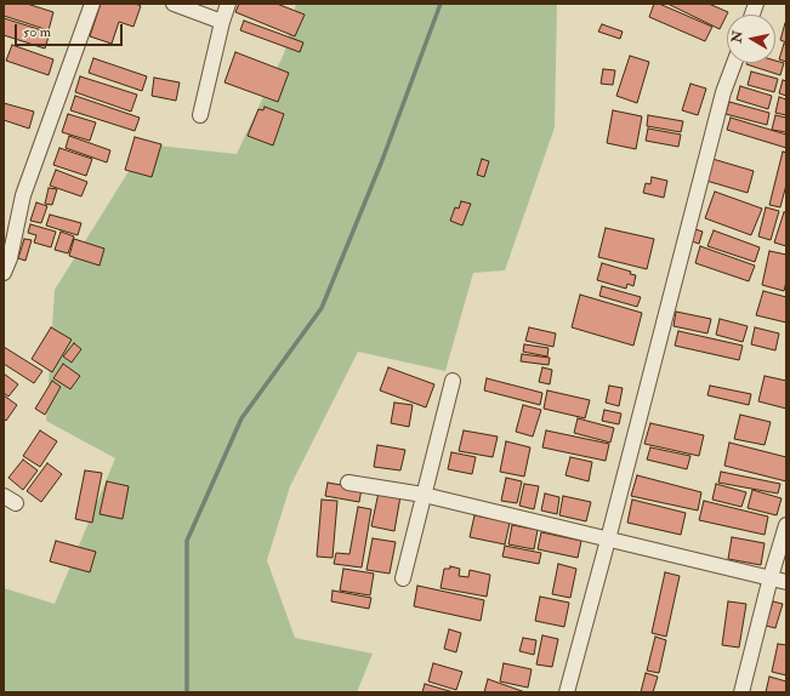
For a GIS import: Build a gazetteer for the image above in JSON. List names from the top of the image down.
{
  "scale_bar": "50 m",
  "north": "left"
}
